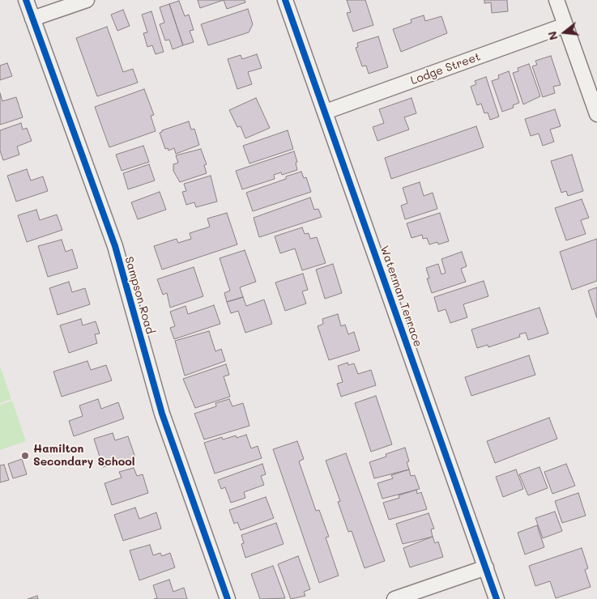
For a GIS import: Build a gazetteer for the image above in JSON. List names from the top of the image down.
{
  "streets": {
    "street": ["Lodge Street", "Sampson Road", "Waterman Terrace"]
  },
  "crossings": [
    ["Lodge Street", "Waterman Terrace"]
  ],
  "places": ["Hamilton Secondary School"],
  "north": "left"
}
